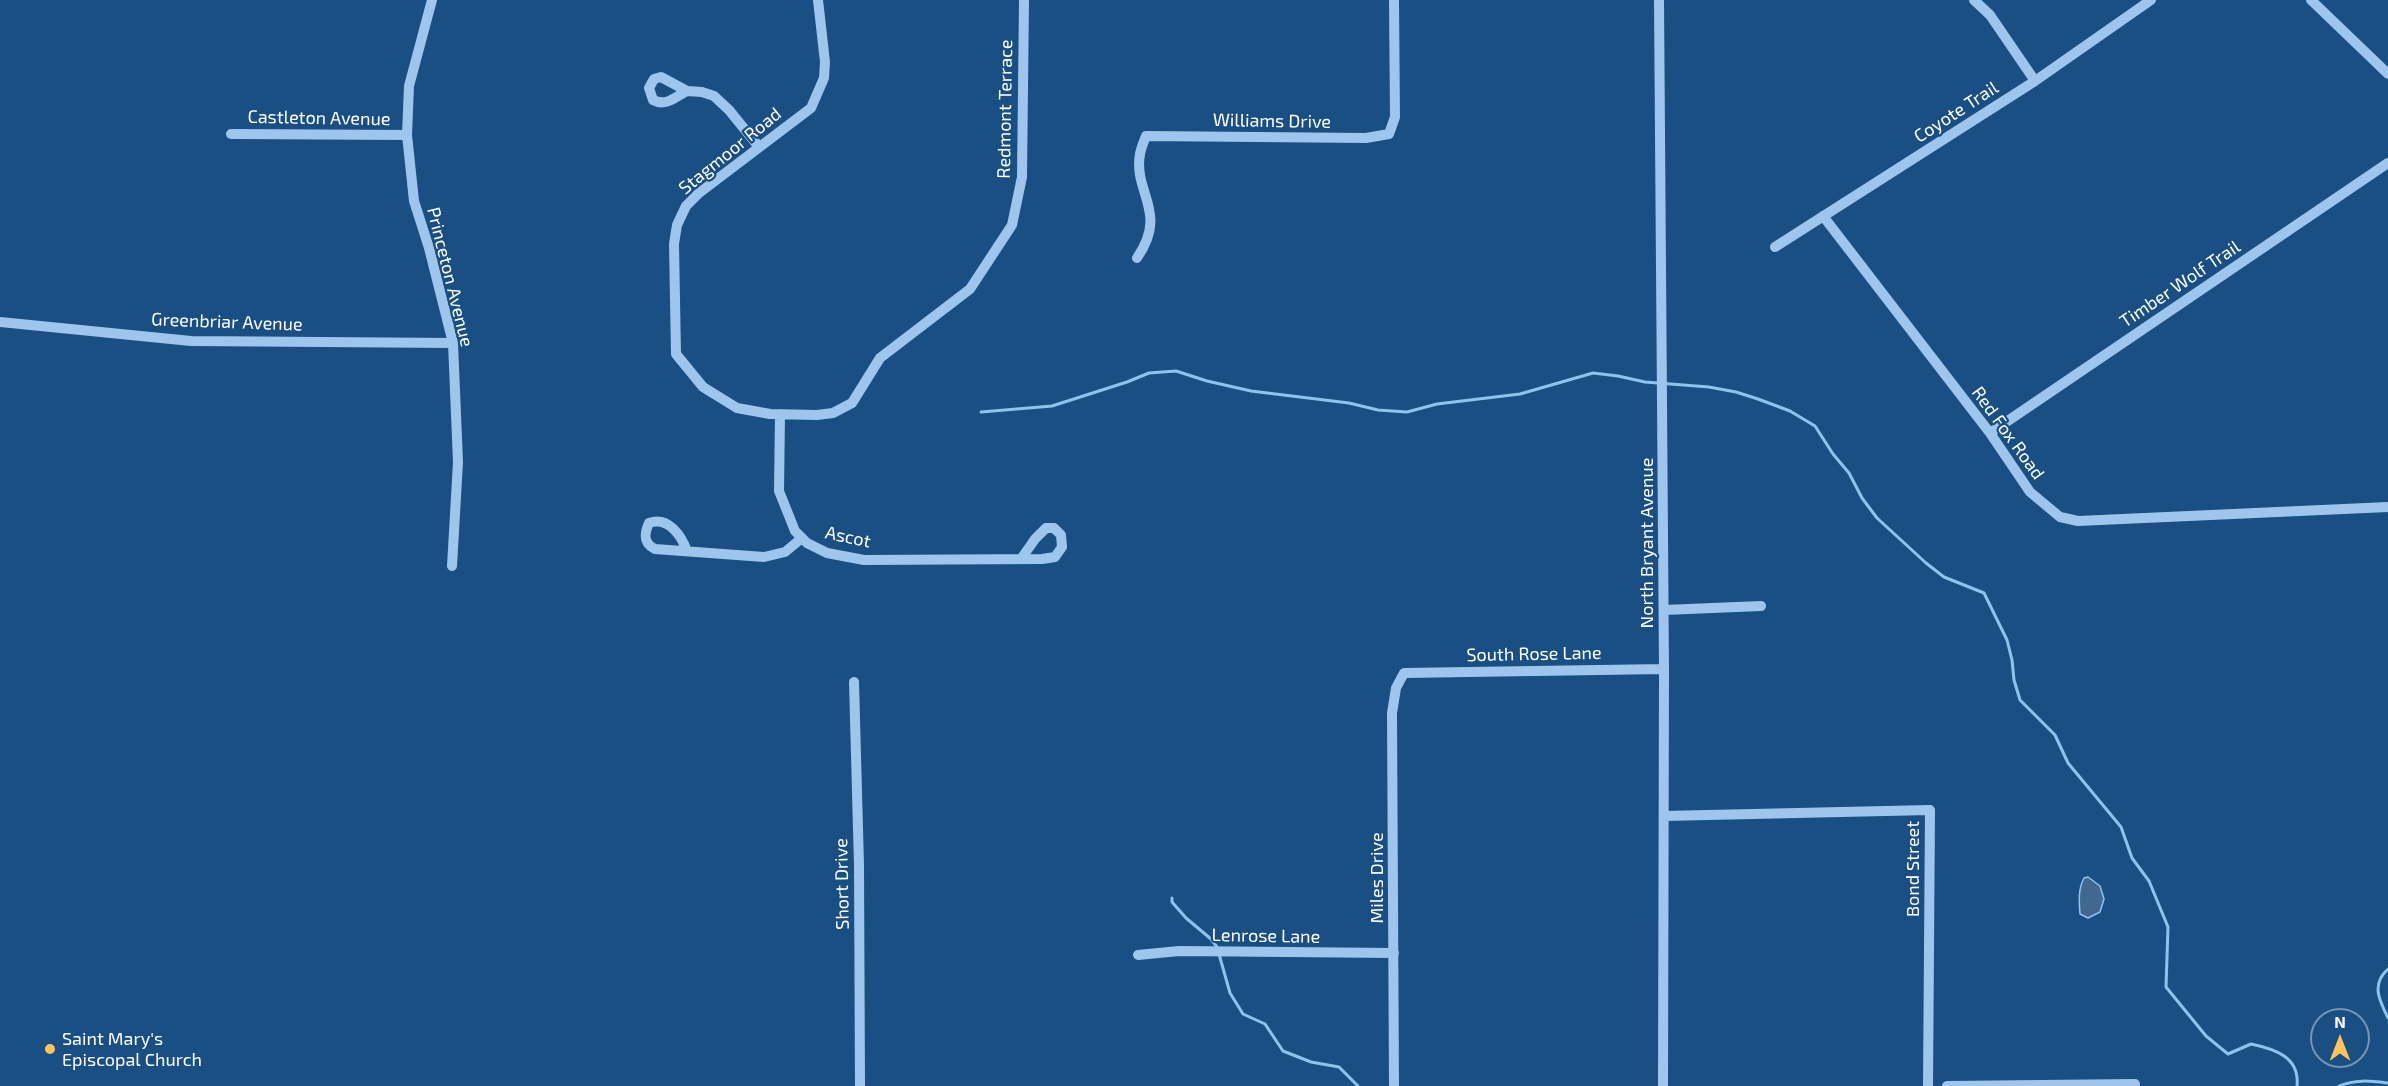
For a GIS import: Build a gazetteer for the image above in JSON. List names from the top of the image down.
{
  "streets": {
    "street": [
      "Redmont Terrace",
      "Coyote Trail",
      "Castleton Avenue",
      "Williams Drive",
      "Stagmoor Road",
      "Princeton Avenue",
      "Timber Wolf Trail",
      "Greenbriar Avenue",
      "Red Fox Road",
      "Ascot",
      "North Bryant Avenue",
      "South Rose Lane",
      "Bond Street",
      "Miles Drive",
      "Short Drive",
      "Lenrose Lane"
    ]
  },
  "crossings": [
    ["Redmont Terrace", "Stagmoor Road"],
    ["Redmont Terrace", "Ascot"],
    ["Coyote Trail", "Red Fox Road"],
    ["Castleton Avenue", "Princeton Avenue"],
    ["Stagmoor Road", "Ascot"],
    ["Princeton Avenue", "Greenbriar Avenue"],
    ["Timber Wolf Trail", "Red Fox Road"],
    ["North Bryant Avenue", "South Rose Lane"],
    ["North Bryant Avenue", "Bond Street"],
    ["South Rose Lane", "Miles Drive"],
    ["Miles Drive", "Lenrose Lane"]
  ],
  "places": ["Saint Mary's Episcopal Church"],
  "north": "top"
}
